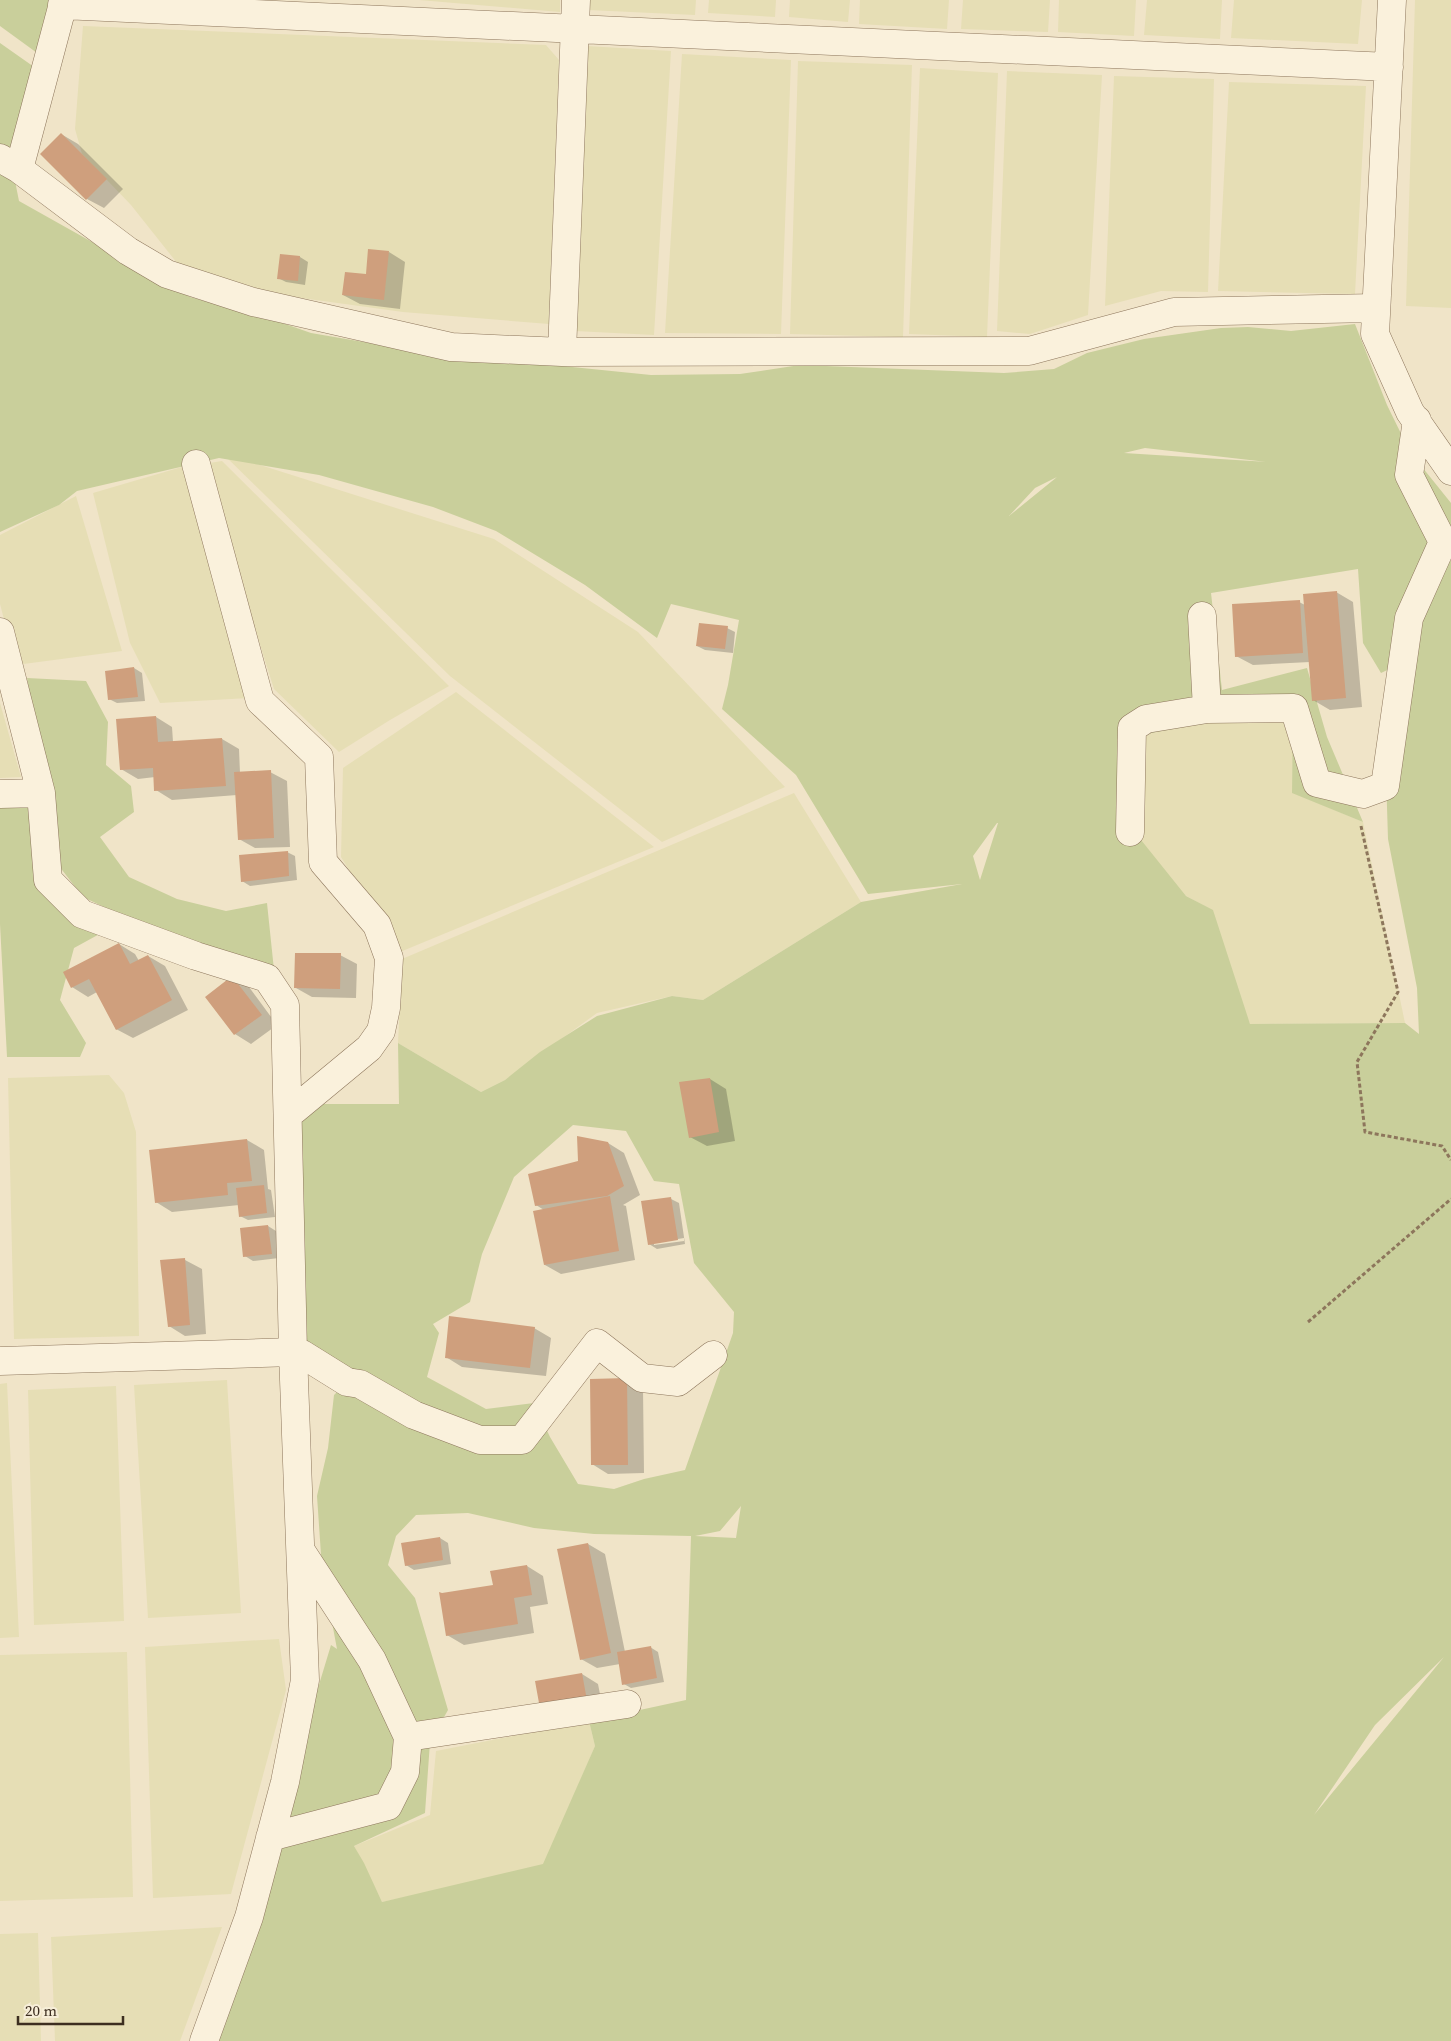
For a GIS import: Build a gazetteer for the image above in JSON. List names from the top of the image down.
{
  "scale_bar": "20 m"
}
